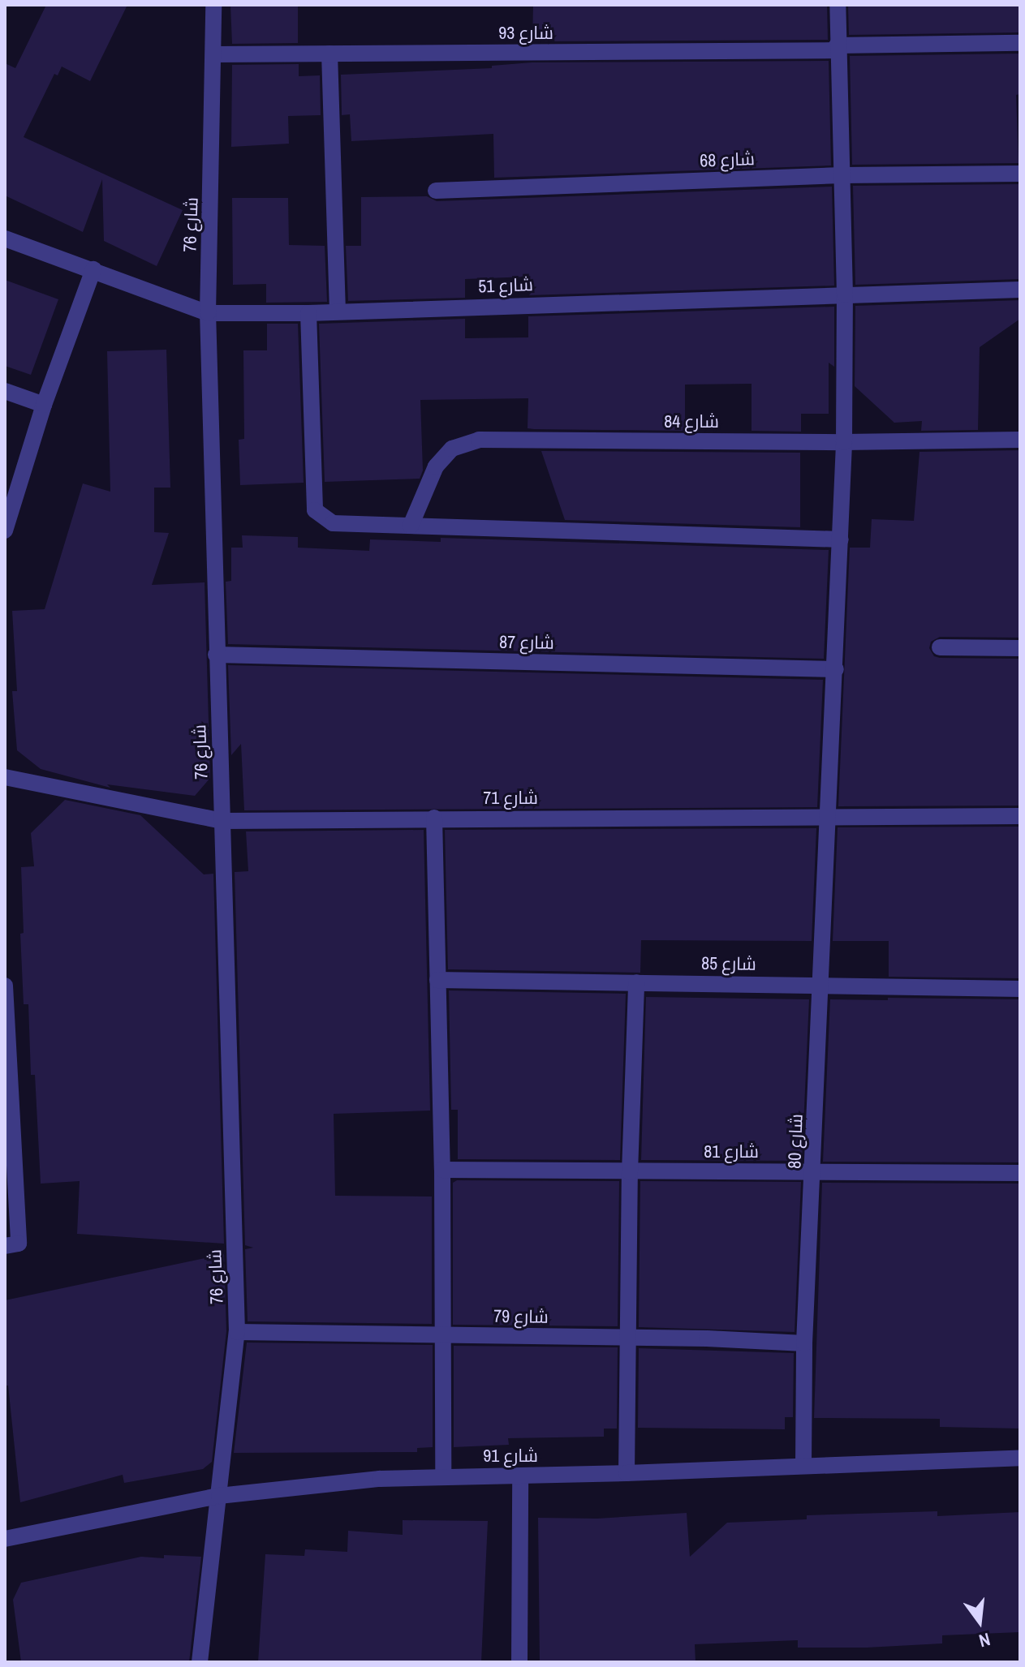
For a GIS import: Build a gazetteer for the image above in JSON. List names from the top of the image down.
{
  "streets": {
    "street": [
      "شارع 93",
      "شارع 68",
      "شارع 76",
      "شارع 51",
      "شارع 84",
      "شارع 87",
      "شارع 71",
      "شارع 85",
      "شارع 80",
      "شارع 81",
      "شارع 79",
      "شارع 91"
    ]
  },
  "crossings": [
    ["شارع 93", "شارع 76"],
    ["شارع 93", "شارع 80"],
    ["شارع 68", "شارع 80"],
    ["شارع 76", "شارع 51"],
    ["شارع 76", "شارع 87"],
    ["شارع 76", "شارع 71"],
    ["شارع 76", "شارع 79"],
    ["شارع 76", "شارع 91"],
    ["شارع 51", "شارع 80"],
    ["شارع 84", "شارع 80"],
    ["شارع 87", "شارع 80"],
    ["شارع 71", "شارع 80"],
    ["شارع 85", "شارع 80"],
    ["شارع 80", "شارع 81"],
    ["شارع 80", "شارع 79"],
    ["شارع 80", "شارع 91"]
  ],
  "north": "bottom"
}
